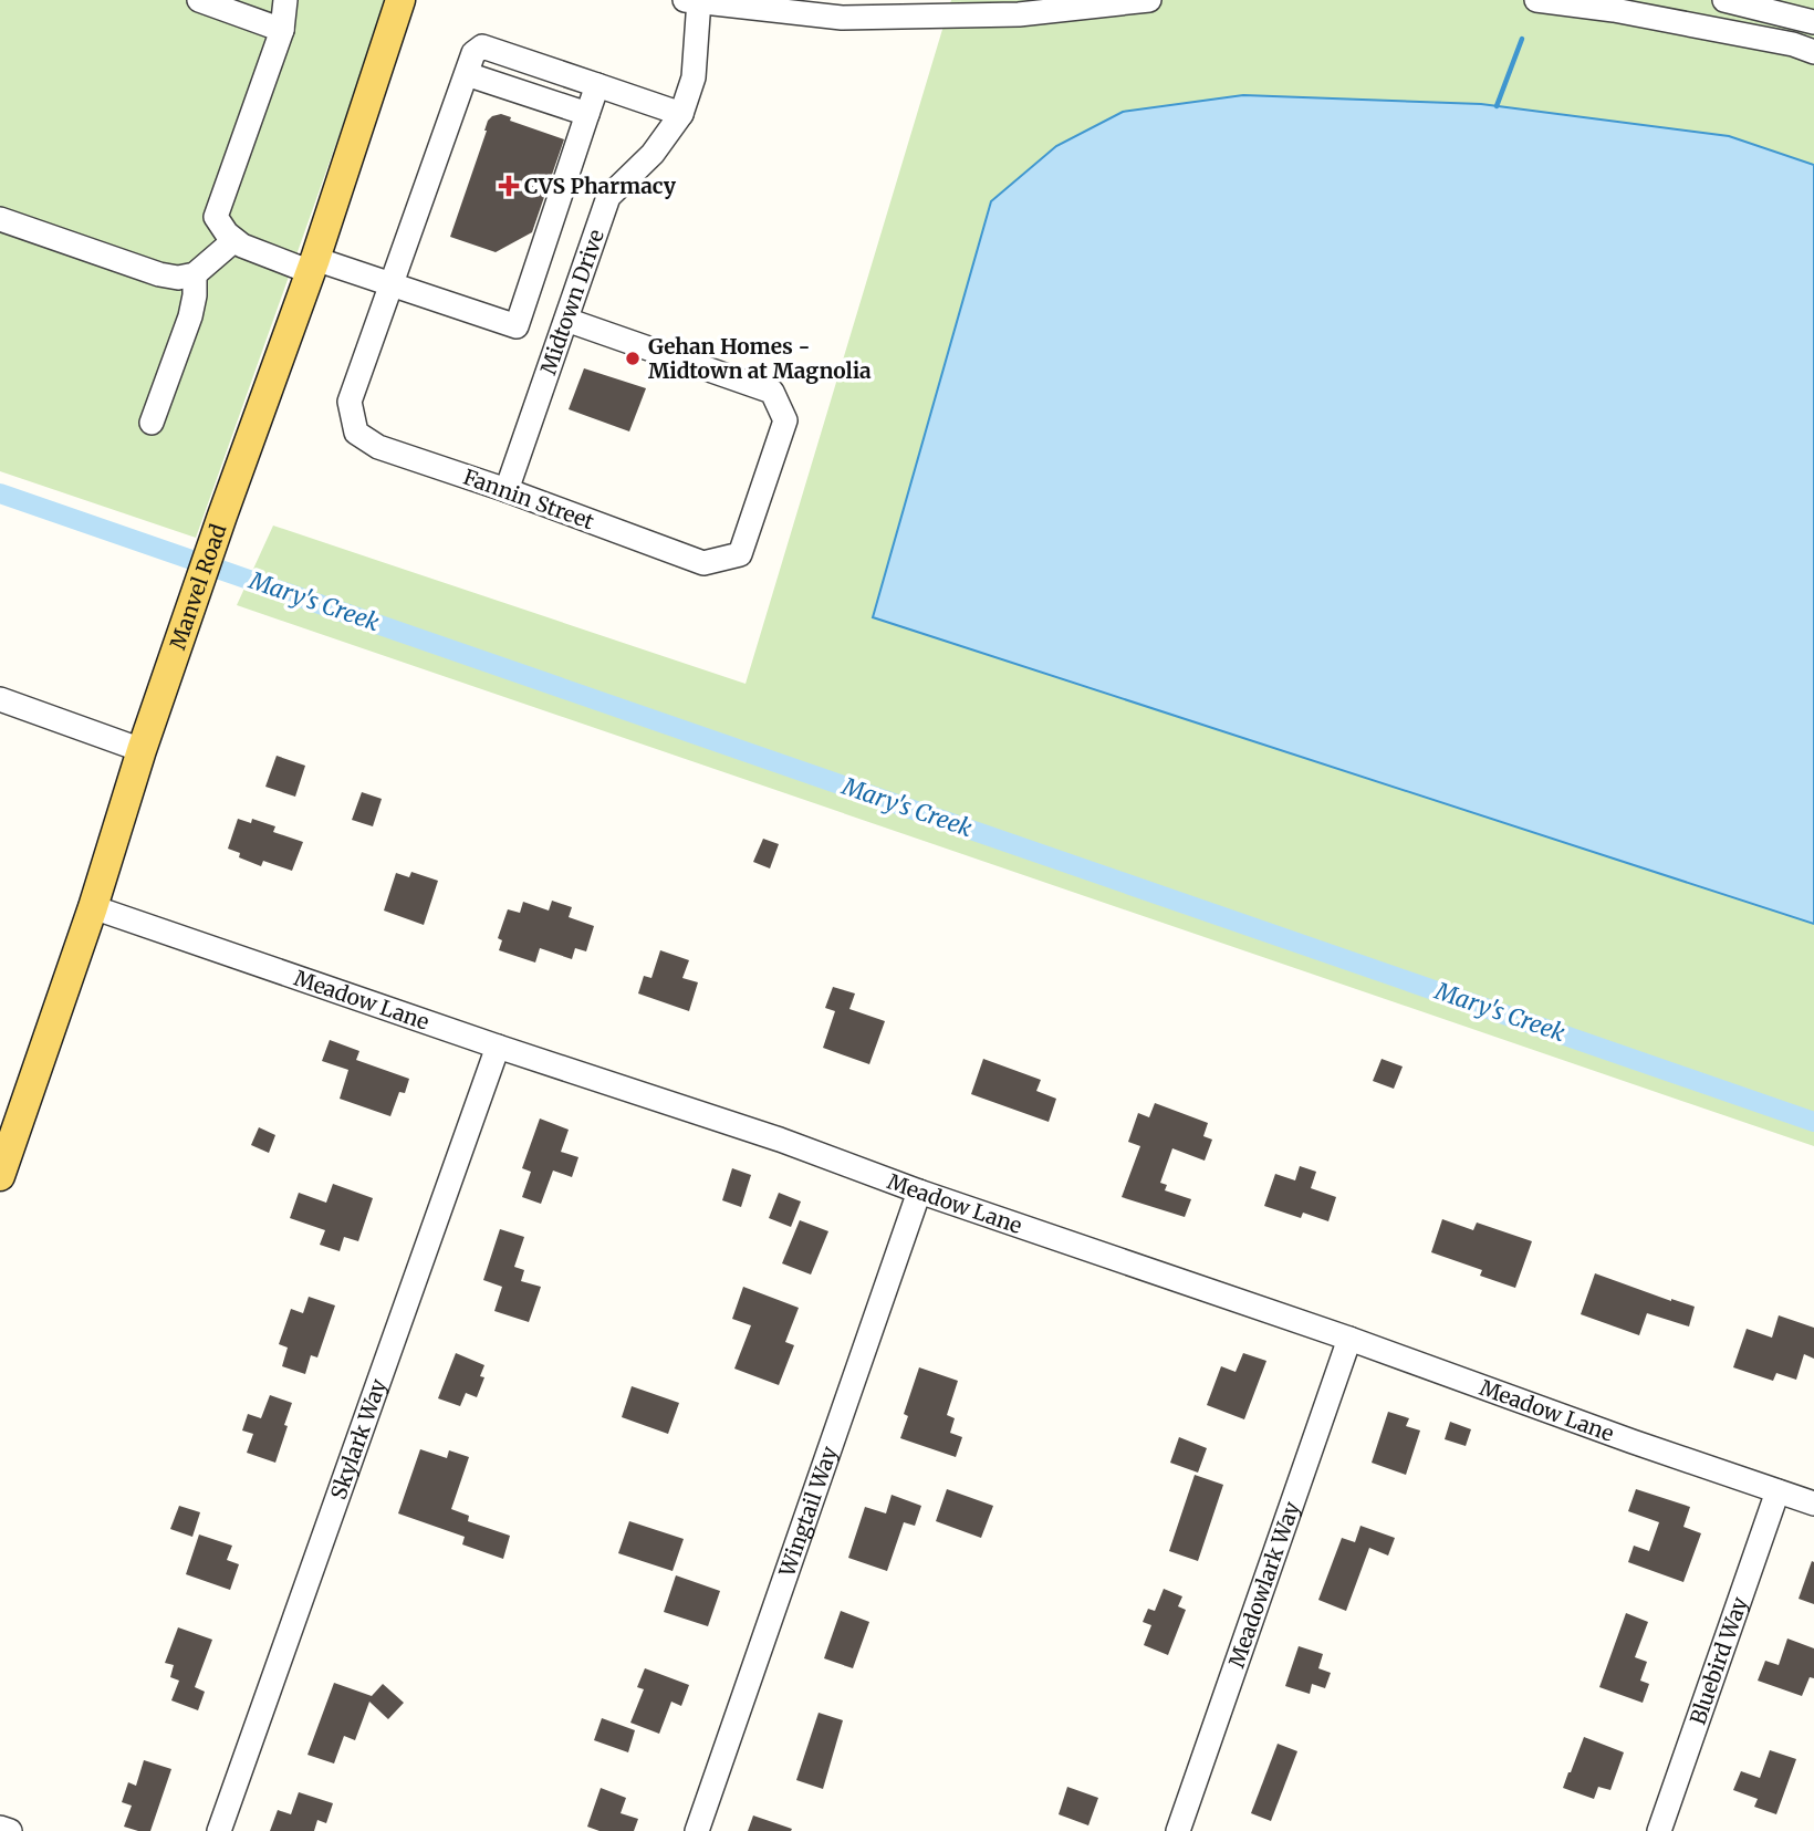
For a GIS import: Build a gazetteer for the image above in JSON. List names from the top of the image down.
{
  "streets": {
    "main road": ["Manvel Road"],
    "street": [
      "Midtown Drive",
      "Fannin Street",
      "Meadow Lane",
      "Skylark Way",
      "Wingtail Way",
      "Meadowlark Way",
      "Bluebird Way"
    ]
  },
  "crossings": [
    ["Midtown Drive", "Fannin Street"],
    ["Manvel Road", "Meadow Lane"],
    ["Meadow Lane", "Skylark Way"],
    ["Meadow Lane", "Wingtail Way"],
    ["Meadow Lane", "Meadowlark Way"],
    ["Meadow Lane", "Bluebird Way"]
  ],
  "water": ["Mary's Creek"],
  "places": {
    "health": ["CVS Pharmacy"],
    "other": ["Gehan Homes - Midtown at Magnolia"]
  }
}
